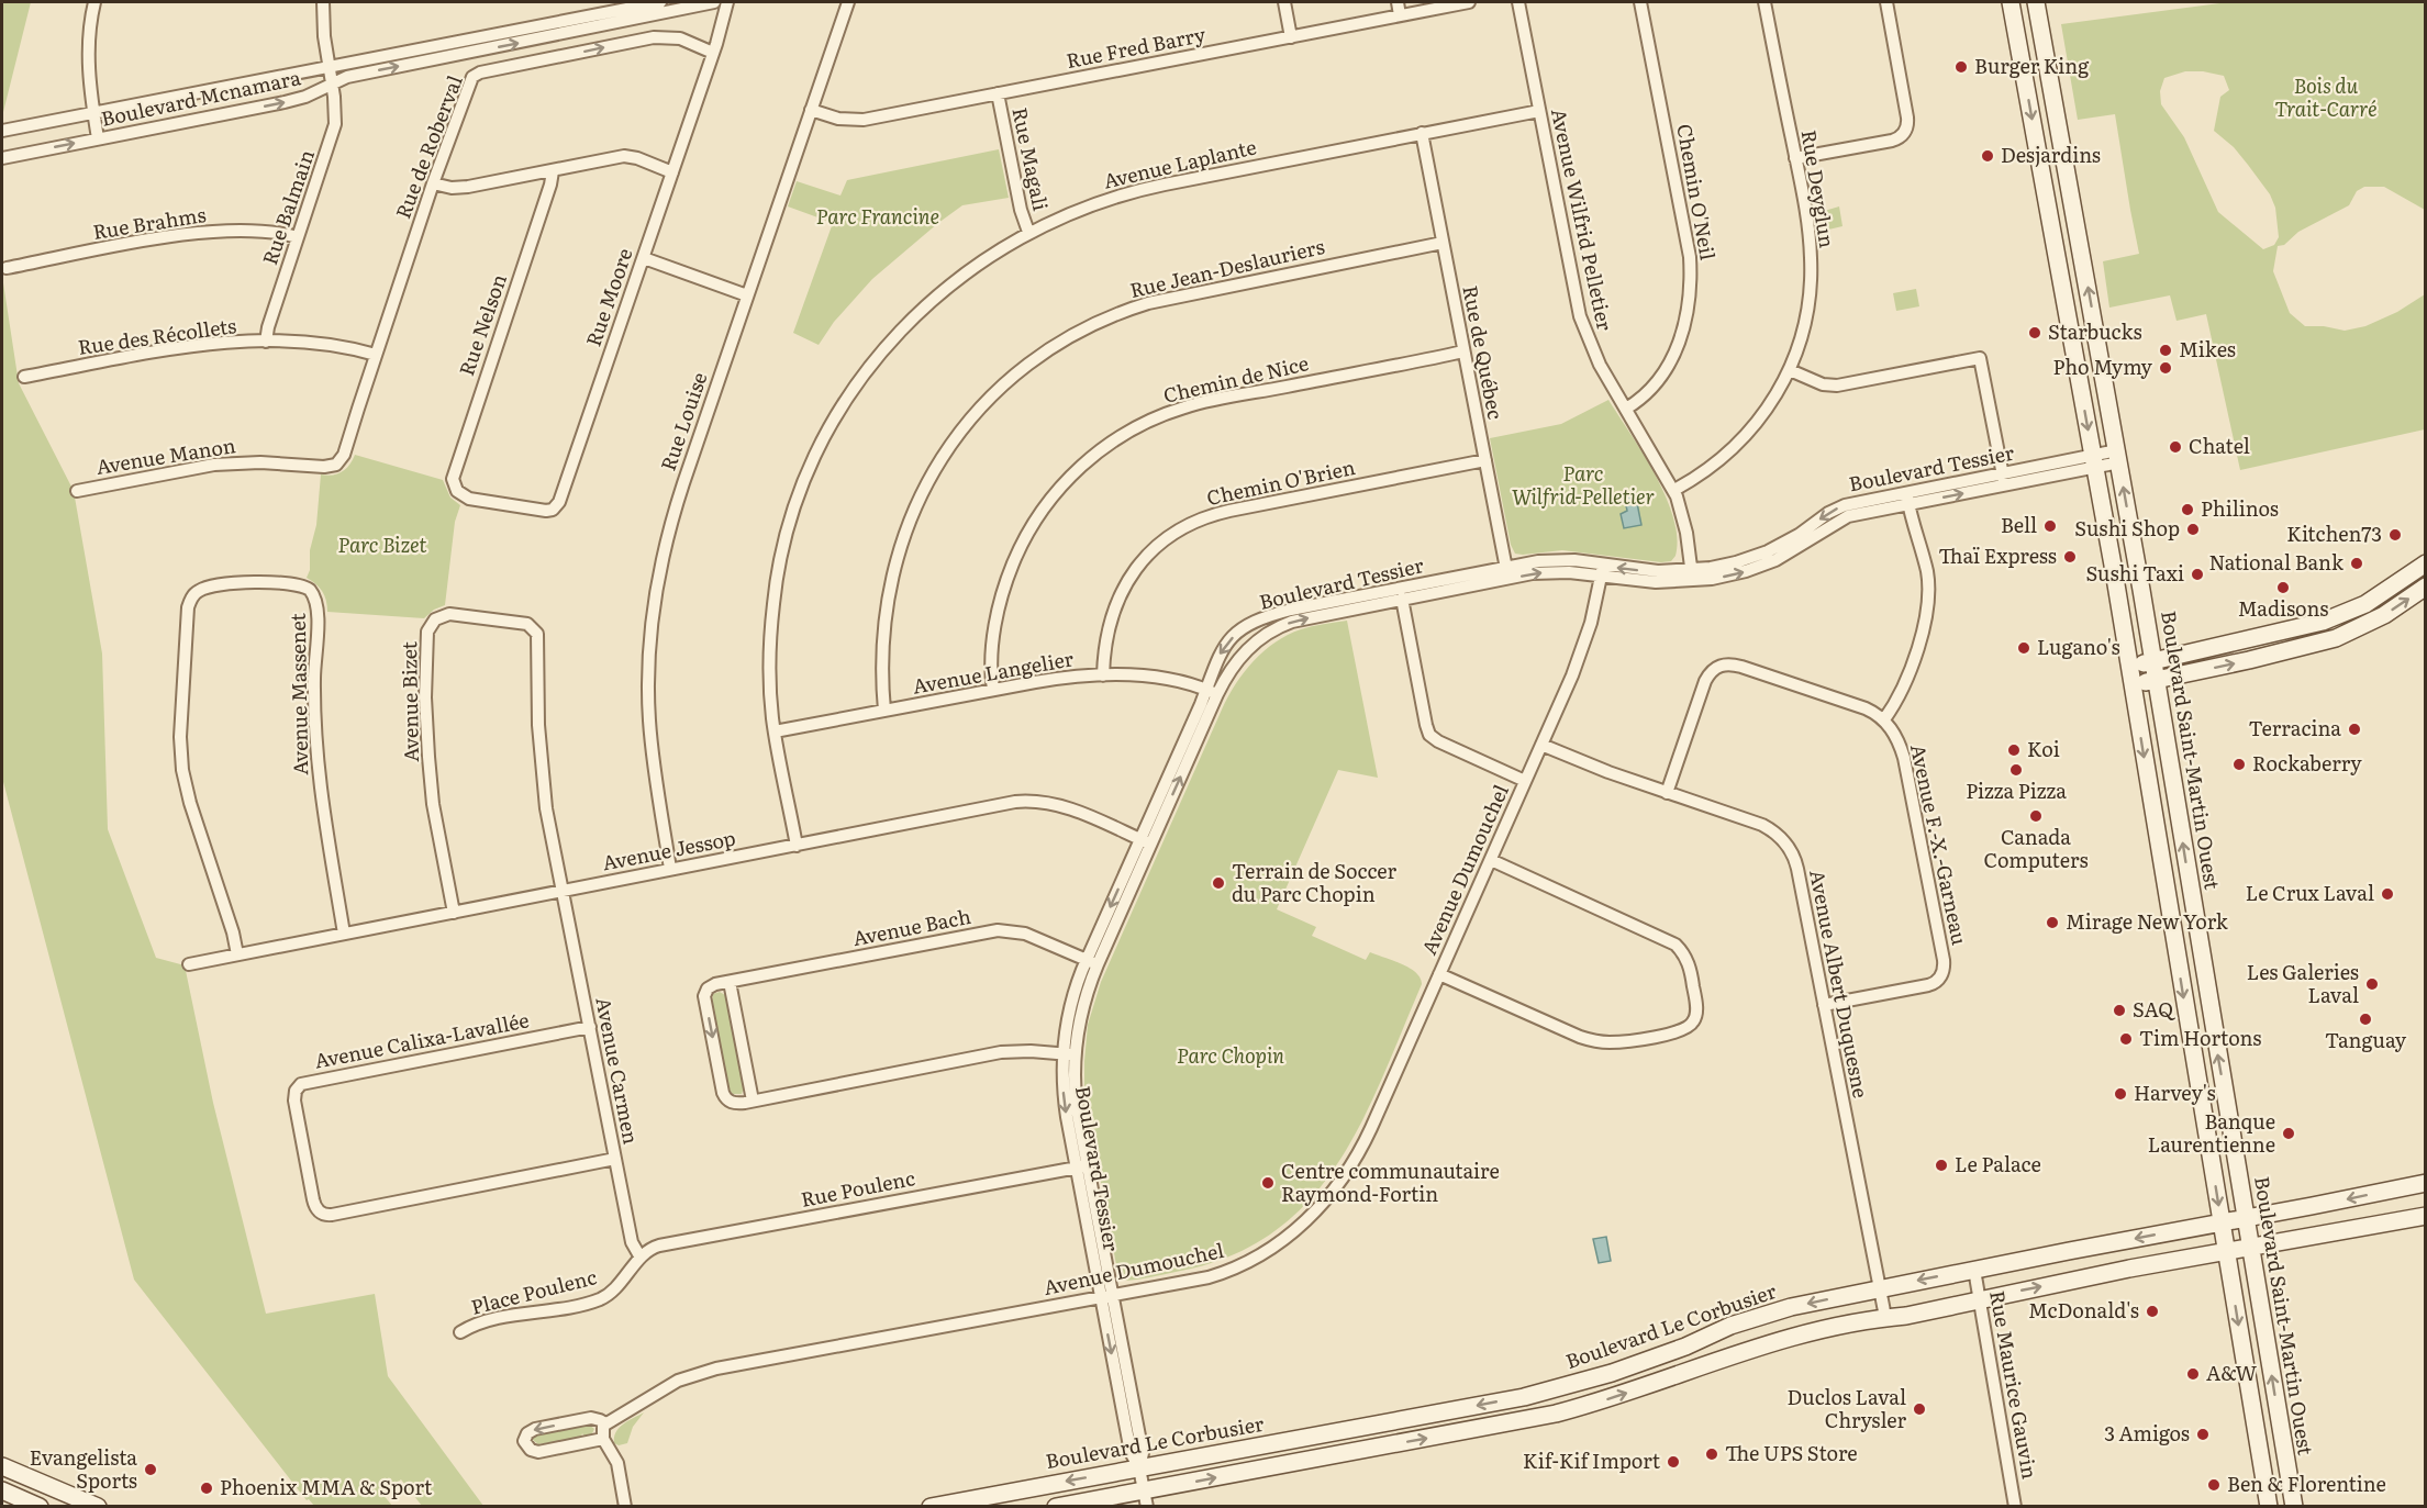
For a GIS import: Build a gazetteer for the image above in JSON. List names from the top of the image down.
{
  "streets": {
    "street": [
      "Rue Fred Barry",
      "Boulevard Mcnamara",
      "Rue de Roberval",
      "Rue Magali",
      "Avenue Laplante",
      "Rue Deyglun",
      "Chemin O'Neil",
      "Rue Balmain",
      "Avenue Wilfrid Pelletier",
      "Rue Brahms",
      "Rue Jean-Deslauriers",
      "Rue Moore",
      "Rue Nelson",
      "Rue des Récollets",
      "Rue de Québec",
      "Chemin de Nice",
      "Rue Louise",
      "Avenue Manon",
      "Boulevard Tessier",
      "Chemin O'Brien",
      "Avenue Langelier",
      "Avenue Massenet",
      "Avenue Bizet",
      "Boulevard Saint-Martin Ouest",
      "Avenue F.-X.-Garneau",
      "Avenue Jessop",
      "Avenue Dumouchel",
      "Avenue Bach",
      "Avenue Albert Duquesne",
      "Avenue Calixa-Lavallée",
      "Avenue Carmen",
      "Rue Poulenc",
      "Place Poulenc",
      "Boulevard Le Corbusier",
      "Rue Maurice Gauvin"
    ]
  },
  "crossings": [
    ["Rue Fred Barry", "Rue Magali"],
    ["Rue Fred Barry", "Rue Louise"],
    ["Boulevard Mcnamara", "Rue Balmain"],
    ["Rue de Roberval", "Rue Moore"],
    ["Rue de Roberval", "Rue des Récollets"],
    ["Rue de Roberval", "Avenue Manon"],
    ["Rue Magali", "Avenue Laplante"],
    ["Avenue Laplante", "Avenue Wilfrid Pelletier"],
    ["Avenue Laplante", "Rue de Québec"],
    ["Avenue Laplante", "Avenue Langelier"],
    ["Avenue Laplante", "Avenue Jessop"],
    ["Rue Deyglun", "Avenue Wilfrid Pelletier"],
    ["Chemin O'Neil", "Avenue Wilfrid Pelletier"],
    ["Rue Balmain", "Rue Brahms"],
    ["Rue Balmain", "Rue des Récollets"],
    ["Avenue Wilfrid Pelletier", "Boulevard Tessier"],
    ["Rue Jean-Deslauriers", "Rue de Québec"],
    ["Rue Jean-Deslauriers", "Avenue Langelier"],
    ["Rue Moore", "Rue Nelson"],
    ["Rue de Québec", "Chemin de Nice"],
    ["Rue de Québec", "Boulevard Tessier"],
    ["Rue de Québec", "Chemin O'Brien"],
    ["Chemin de Nice", "Avenue Langelier"],
    ["Rue Louise", "Avenue Jessop"],
    ["Boulevard Tessier", "Avenue Langelier"],
    ["Boulevard Tessier", "Boulevard Saint-Martin Ouest"],
    ["Boulevard Tessier", "Avenue Jessop"],
    ["Boulevard Tessier", "Avenue Dumouchel"],
    ["Boulevard Tessier", "Avenue Bach"],
    ["Boulevard Tessier", "Rue Poulenc"],
    ["Boulevard Tessier", "Boulevard Le Corbusier"],
    ["Chemin O'Brien", "Avenue Langelier"],
    ["Avenue Massenet", "Avenue Jessop"],
    ["Avenue Bizet", "Avenue Jessop"],
    ["Avenue Bizet", "Avenue Carmen"],
    ["Boulevard Saint-Martin Ouest", "Boulevard Le Corbusier"],
    ["Avenue F.-X.-Garneau", "Avenue Albert Duquesne"],
    ["Avenue Jessop", "Avenue Carmen"],
    ["Avenue Dumouchel", "Avenue Albert Duquesne"],
    ["Avenue Albert Duquesne", "Boulevard Le Corbusier"],
    ["Avenue Calixa-Lavallée", "Avenue Carmen"],
    ["Avenue Carmen", "Rue Poulenc"],
    ["Avenue Carmen", "Place Poulenc"],
    ["Rue Poulenc", "Place Poulenc"],
    ["Boulevard Le Corbusier", "Rue Maurice Gauvin"]
  ],
  "one_way": ["Rue de Roberval"],
  "parks": [
    "Bois du Trait-Carré",
    "Parc Francine",
    "Parc Wilfrid-Pelletier",
    "Parc Bizet",
    "Parc Chopin"
  ],
  "places": [
    "Burger King",
    "Desjardins",
    "Starbucks",
    "Mikes",
    "Pho Mymy",
    "Chatel",
    "Philinos",
    "Bell",
    "Sushi Shop",
    "Kitchen73",
    "Thaï Express",
    "National Bank",
    "Sushi Taxi",
    "Madisons",
    "Lugano's",
    "Terracina",
    "Koi",
    "Rockaberry",
    "Pizza Pizza",
    "Canada Computers",
    "Terrain de Soccer du Parc Chopin",
    "Le Crux Laval",
    "Mirage New York",
    "Les Galeries Laval",
    "SAQ",
    "Tanguay",
    "Tim Hortons",
    "Harvey's",
    "Banque Laurentienne",
    "Le Palace",
    "Centre communautaire Raymond-Fortin",
    "McDonald's",
    "A&W",
    "Duclos Laval Chrysler",
    "3 Amigos",
    "The UPS Store",
    "Kif-Kif Import",
    "Evangelista Sports",
    "Ben & Florentine",
    "Phoenix MMA & Sport"
  ]
}
